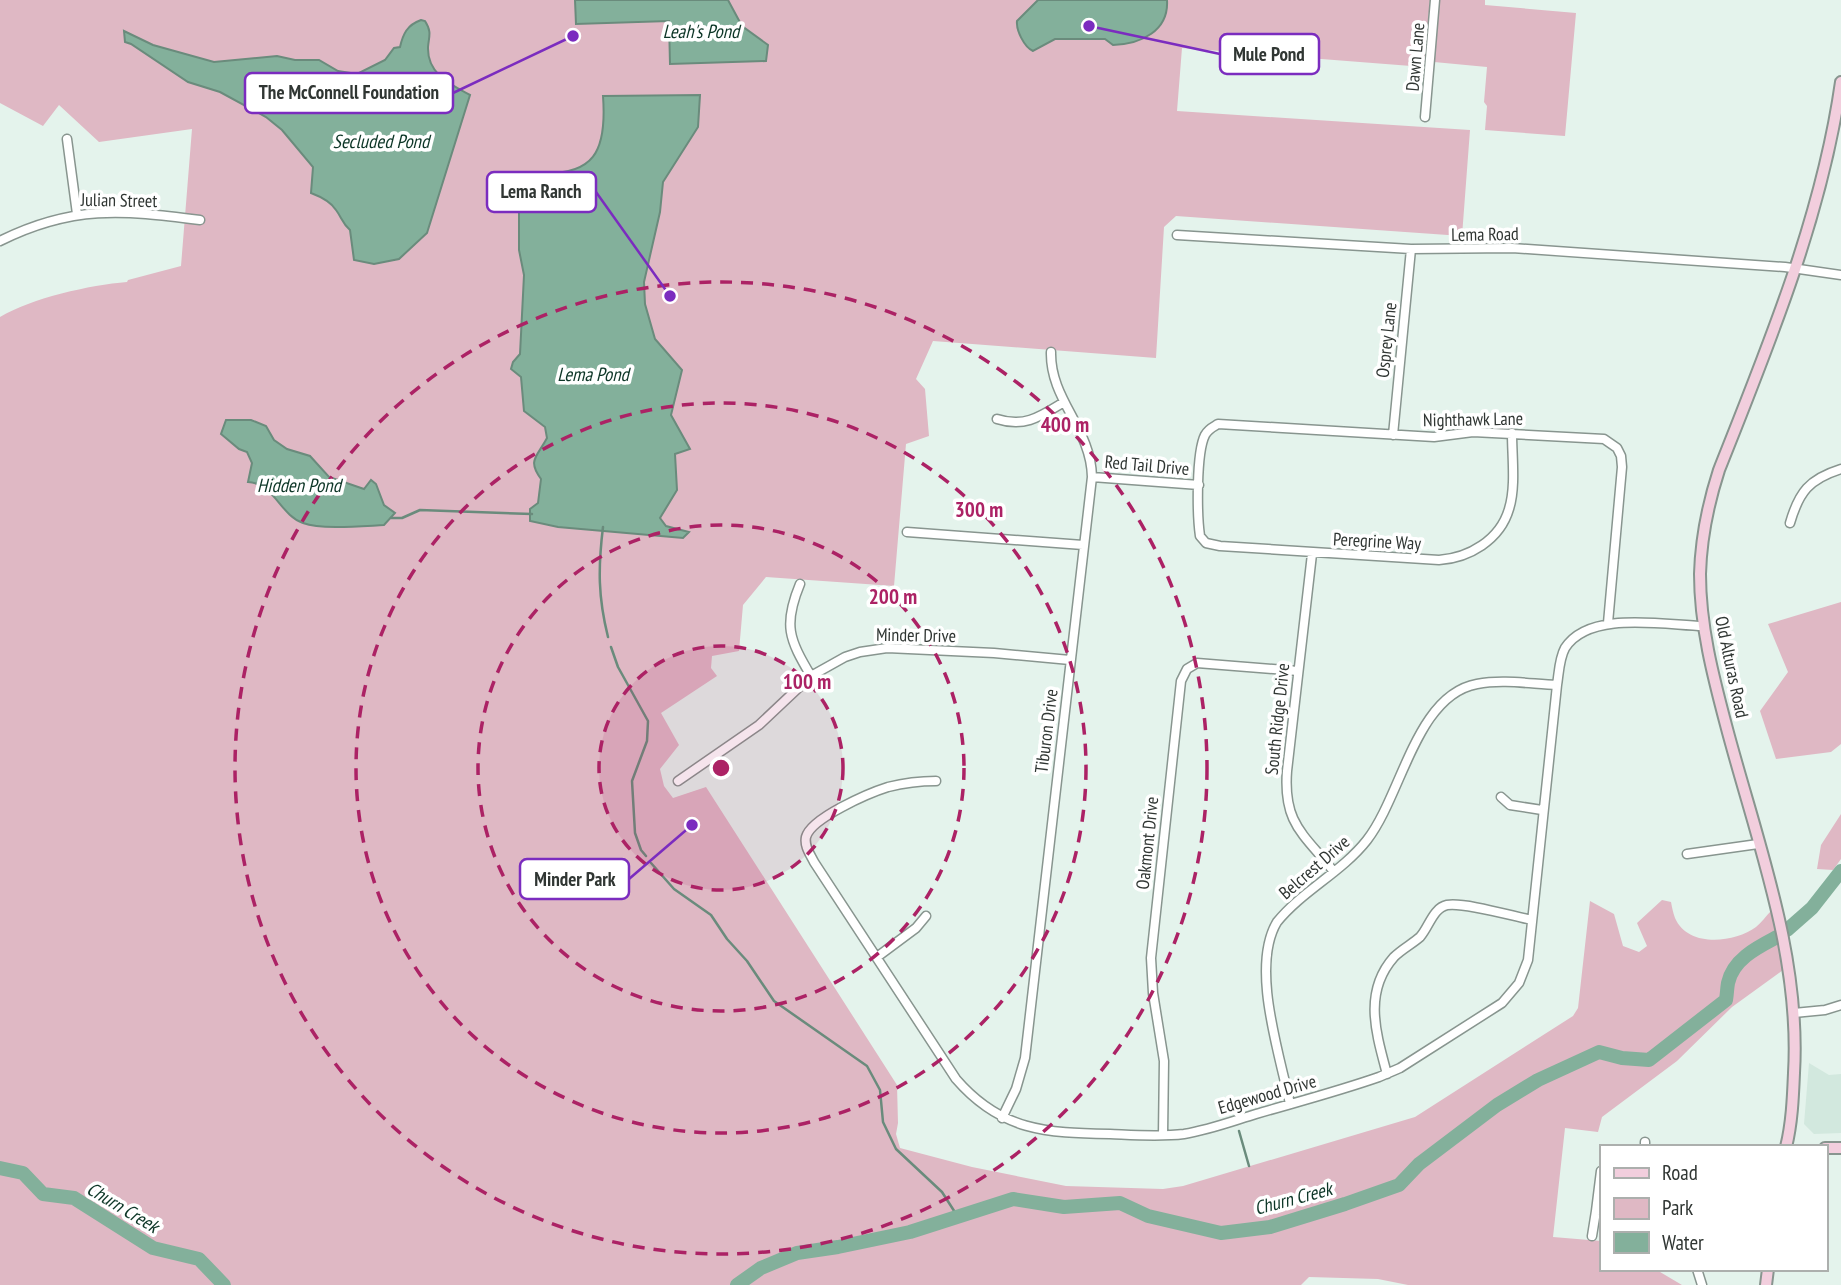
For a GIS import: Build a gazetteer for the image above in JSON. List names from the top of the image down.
{
  "streets": {
    "main road": ["Old Alturas Road"],
    "street": [
      "Dawn Lane",
      "Julian Street",
      "Lema Road",
      "Osprey Lane",
      "Nighthawk Lane",
      "Red Tail Drive",
      "Peregrine Way",
      "Minder Drive",
      "South Ridge Drive",
      "Tiburon Drive",
      "Oakmont Drive",
      "Belcrest Drive",
      "Edgewood Drive"
    ]
  },
  "crossings": [
    ["Lema Road", "Osprey Lane"],
    ["Lema Road", "Old Alturas Road"],
    ["Osprey Lane", "Nighthawk Lane"],
    ["Nighthawk Lane", "Red Tail Drive"],
    ["Nighthawk Lane", "Peregrine Way"],
    ["Nighthawk Lane", "Edgewood Drive"],
    ["Red Tail Drive", "Peregrine Way"],
    ["Red Tail Drive", "Tiburon Drive"],
    ["Peregrine Way", "South Ridge Drive"],
    ["Minder Drive", "Tiburon Drive"],
    ["Old Alturas Road", "Edgewood Drive"],
    ["South Ridge Drive", "Oakmont Drive"],
    ["South Ridge Drive", "Belcrest Drive"],
    ["Tiburon Drive", "Edgewood Drive"],
    ["Oakmont Drive", "Edgewood Drive"],
    ["Belcrest Drive", "Edgewood Drive"]
  ],
  "water": [
    "Leah's Pond",
    "Secluded Pond",
    "Lema Pond",
    "Hidden Pond",
    "Churn Creek"
  ],
  "places": [
    "Mule Pond",
    "The McConnell Foundation",
    "Lema Ranch",
    "Minder Park"
  ],
  "legend": ["Road", "Park", "Water"],
  "rings": [
    "400 m",
    "300 m",
    "200 m",
    "100 m"
  ]
}
